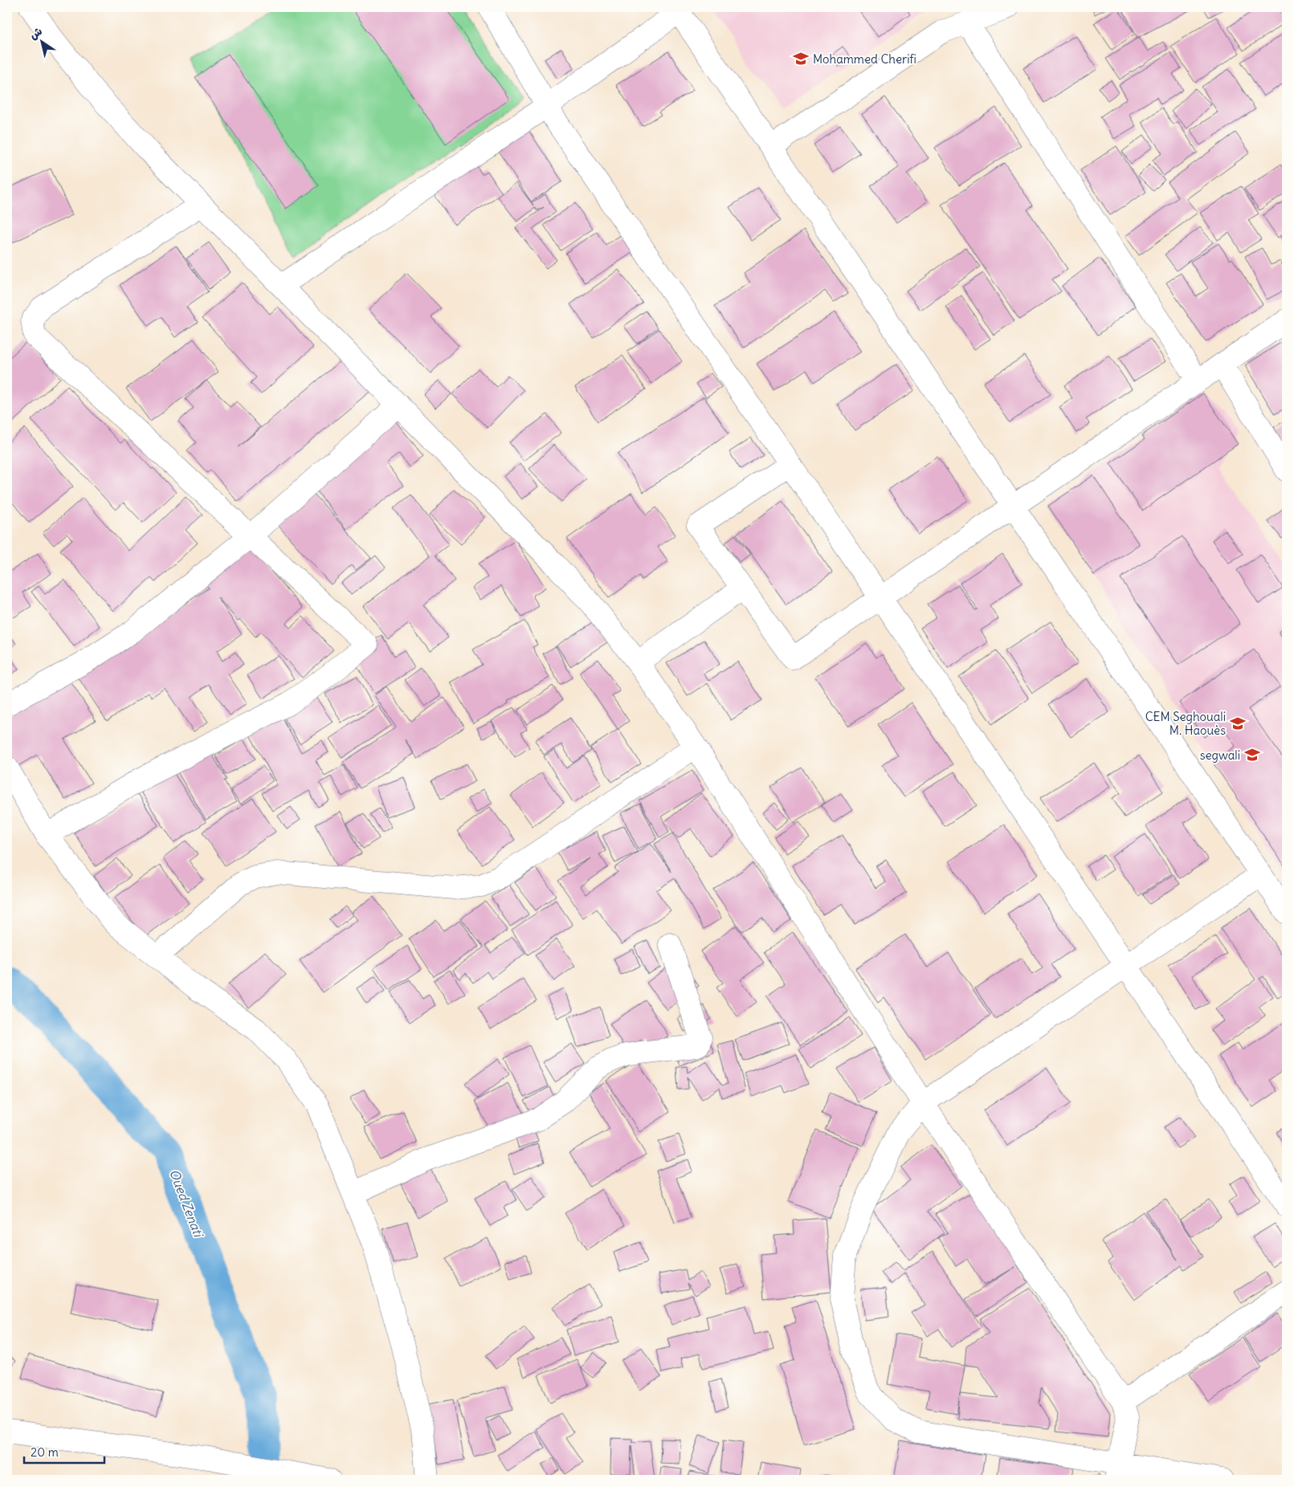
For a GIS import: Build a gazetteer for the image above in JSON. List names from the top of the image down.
{
  "water": ["Oued Zenati"],
  "places": {
    "school or university": ["Mohammed Cherifi", "CEM Seghouali M. Haouès", "segwali"]
  },
  "scale_bar": "20 m",
  "north": "top left"
}
